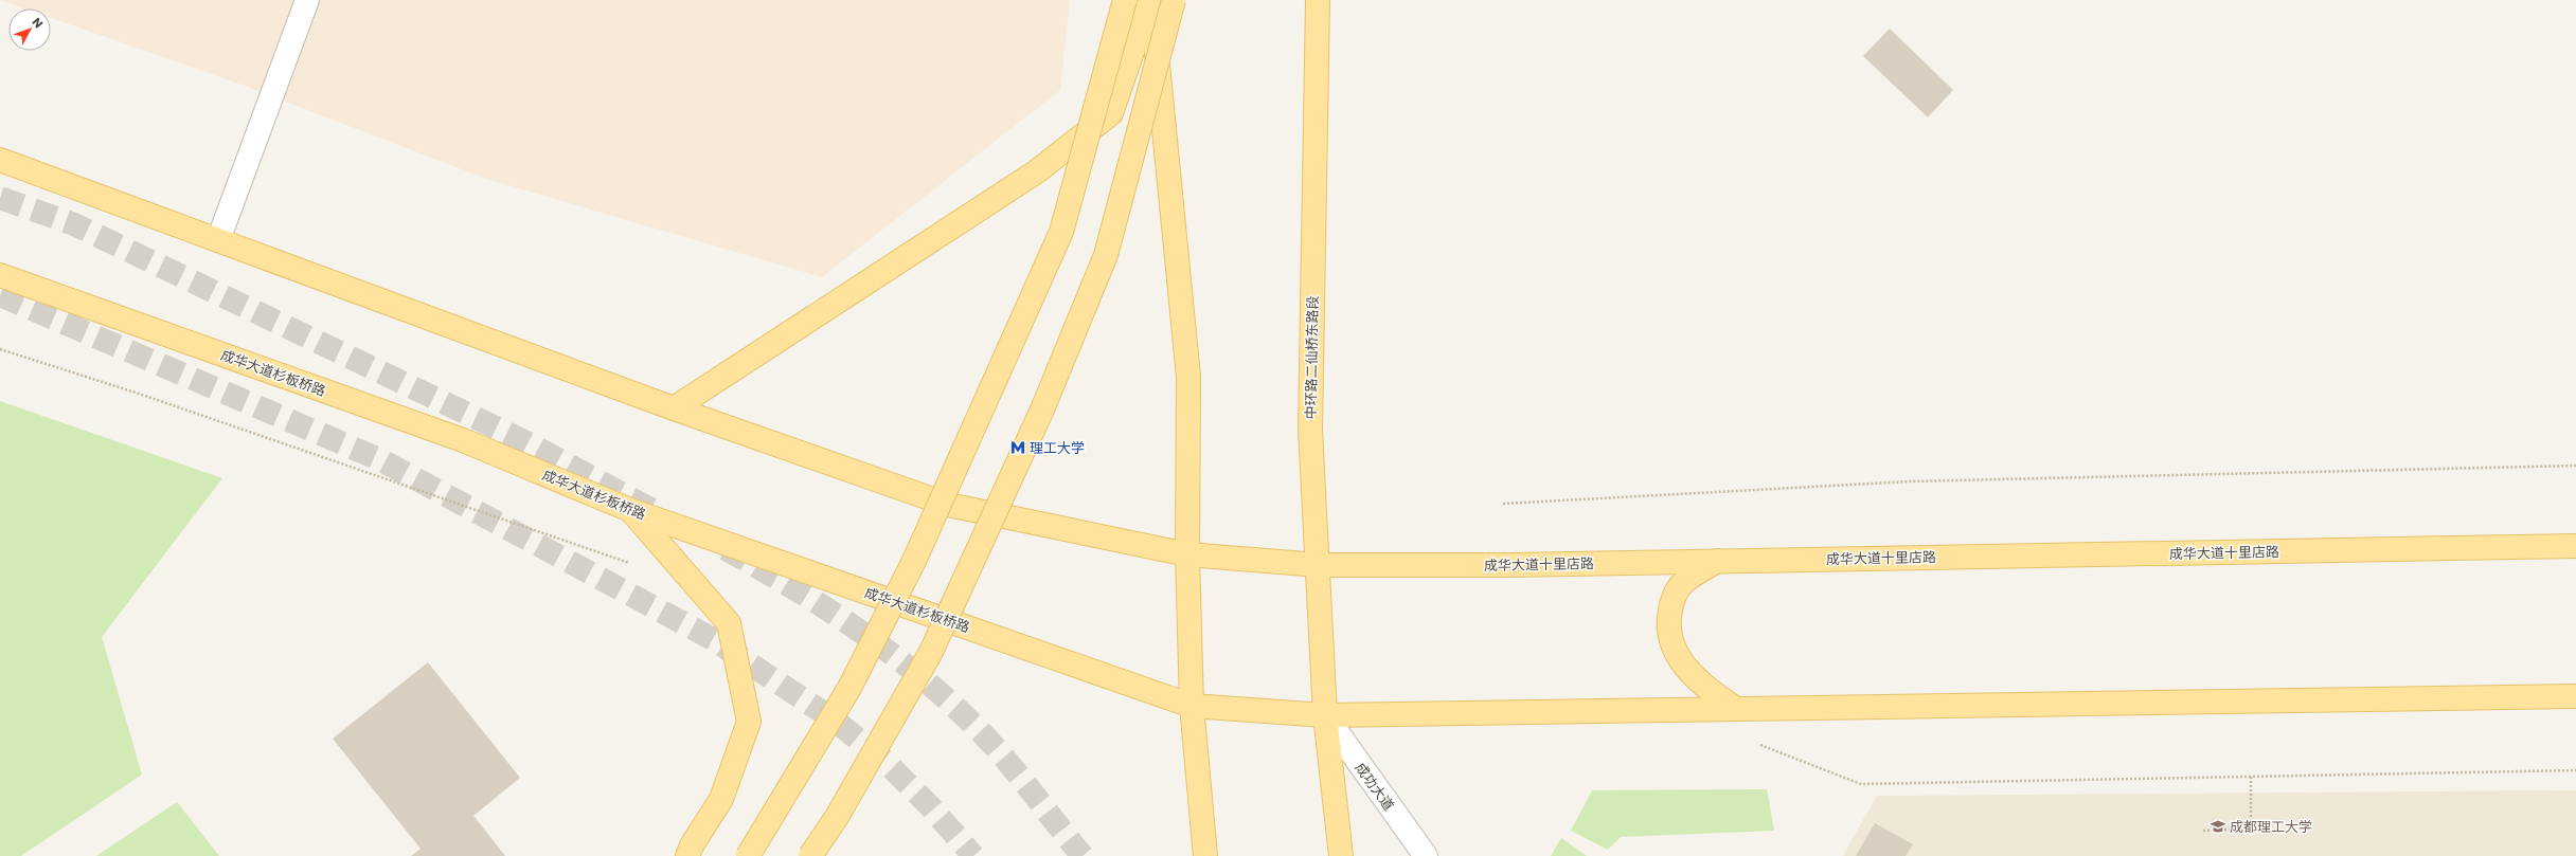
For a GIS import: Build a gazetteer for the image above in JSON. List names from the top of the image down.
{
  "streets": {
    "main road": ["中环路二仙桥东路段", "成华大道杉板桥路", "成华大道十里店路"],
    "street": ["成功大道"]
  },
  "crossings": [
    ["中环路二仙桥东路段", "成华大道十里店路"],
    ["中环路二仙桥东路段", "成功大道"]
  ],
  "places": {
    "metro station": ["理工大学"],
    "school or university": ["成都理工大学"]
  },
  "north": "top right"
}
